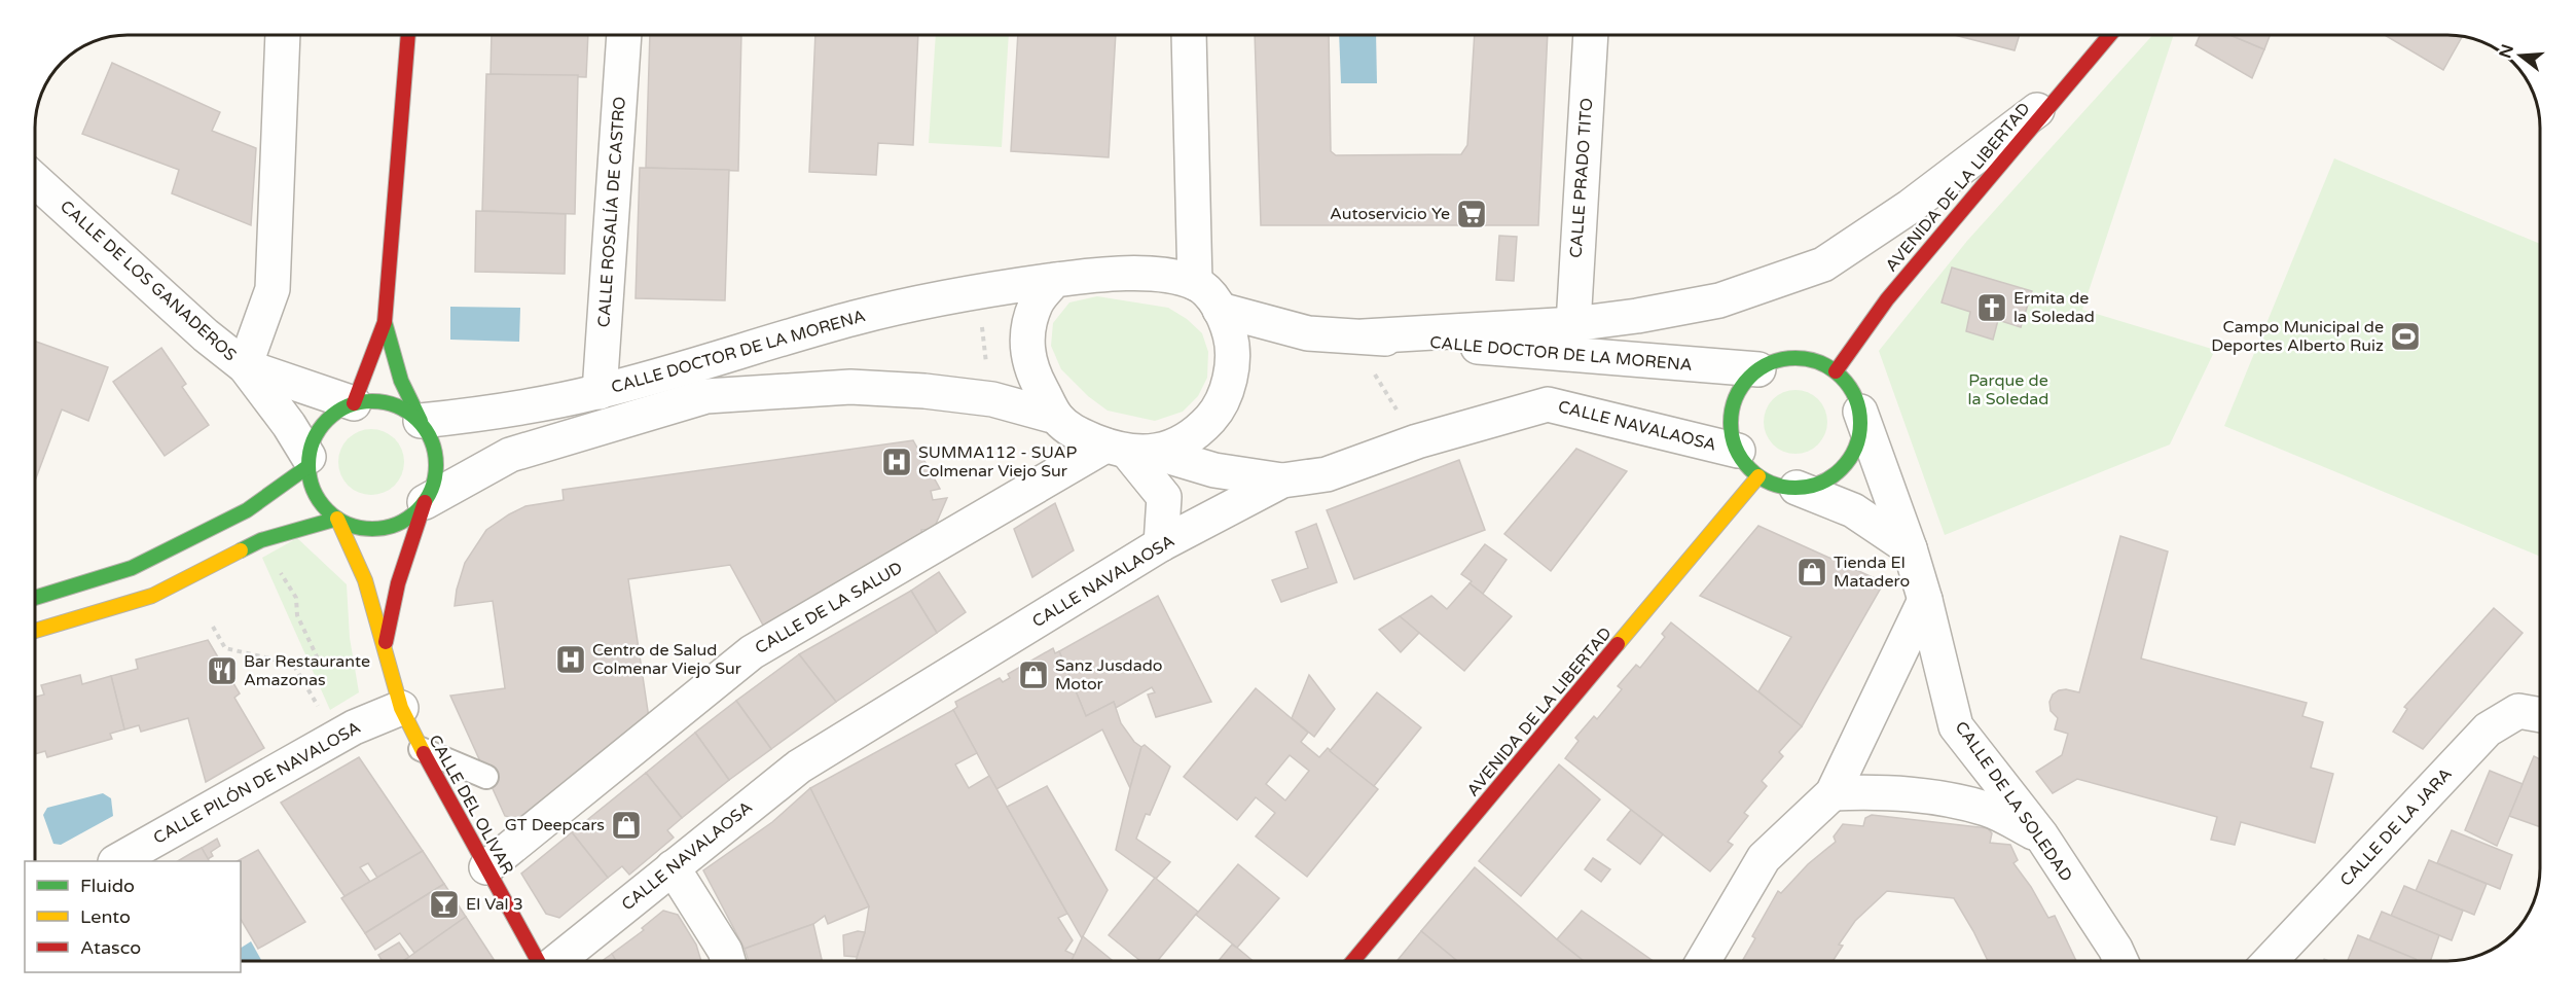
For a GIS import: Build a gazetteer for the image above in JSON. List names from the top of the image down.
{
  "streets": {
    "street": [
      "CALLE PRADO TITO",
      "AVENIDA DE LA LIBERTAD",
      "CALLE ROSALÍA DE CASTRO",
      "CALLE DE LOS GANADEROS",
      "CALLE DOCTOR DE LA MORENA",
      "CALLE NAVALAOSA",
      "CALLE DE LA SALUD",
      "CALLE PILÓN DE NAVALOSA",
      "CALLE DE LA SOLEDAD",
      "CALLE DEL OLIVAR",
      "CALLE DE LA JARA"
    ]
  },
  "crossings": [
    ["CALLE PRADO TITO", "CALLE DOCTOR DE LA MORENA"],
    ["AVENIDA DE LA LIBERTAD", "CALLE DOCTOR DE LA MORENA"],
    ["AVENIDA DE LA LIBERTAD", "CALLE NAVALAOSA"],
    ["AVENIDA DE LA LIBERTAD", "CALLE DE LA SOLEDAD"],
    ["CALLE ROSALÍA DE CASTRO", "CALLE DOCTOR DE LA MORENA"],
    ["CALLE DE LOS GANADEROS", "CALLE DOCTOR DE LA MORENA"],
    ["CALLE DE LOS GANADEROS", "CALLE DEL OLIVAR"],
    ["CALLE DOCTOR DE LA MORENA", "CALLE NAVALAOSA"],
    ["CALLE DOCTOR DE LA MORENA", "CALLE DE LA SALUD"],
    ["CALLE DOCTOR DE LA MORENA", "CALLE DE LA SOLEDAD"],
    ["CALLE DOCTOR DE LA MORENA", "CALLE DEL OLIVAR"],
    ["CALLE NAVALAOSA", "CALLE DE LA SOLEDAD"],
    ["CALLE DE LA SALUD", "CALLE DEL OLIVAR"],
    ["CALLE PILÓN DE NAVALOSA", "CALLE DEL OLIVAR"]
  ],
  "parks": ["Parque de la Soledad"],
  "places": {
    "supermarket": ["Autoservicio Ye"],
    "church": ["Ermita de la Soledad"],
    "sports": ["Campo Municipal de Deportes Alberto Ruiz"],
    "hospital": ["SUMMA112 - SUAP Colmenar Viejo Sur", "Centro de Salud Colmenar Viejo Sur"],
    "shop": ["Tienda El Matadero", "Sanz Jusdado Motor", "GT Deepcars"],
    "restaurant": ["Bar Restaurante Amazonas"],
    "bar": ["El Val 3"]
  },
  "legend": ["Fluido", "Lento", "Atasco"],
  "north": "left"
}
